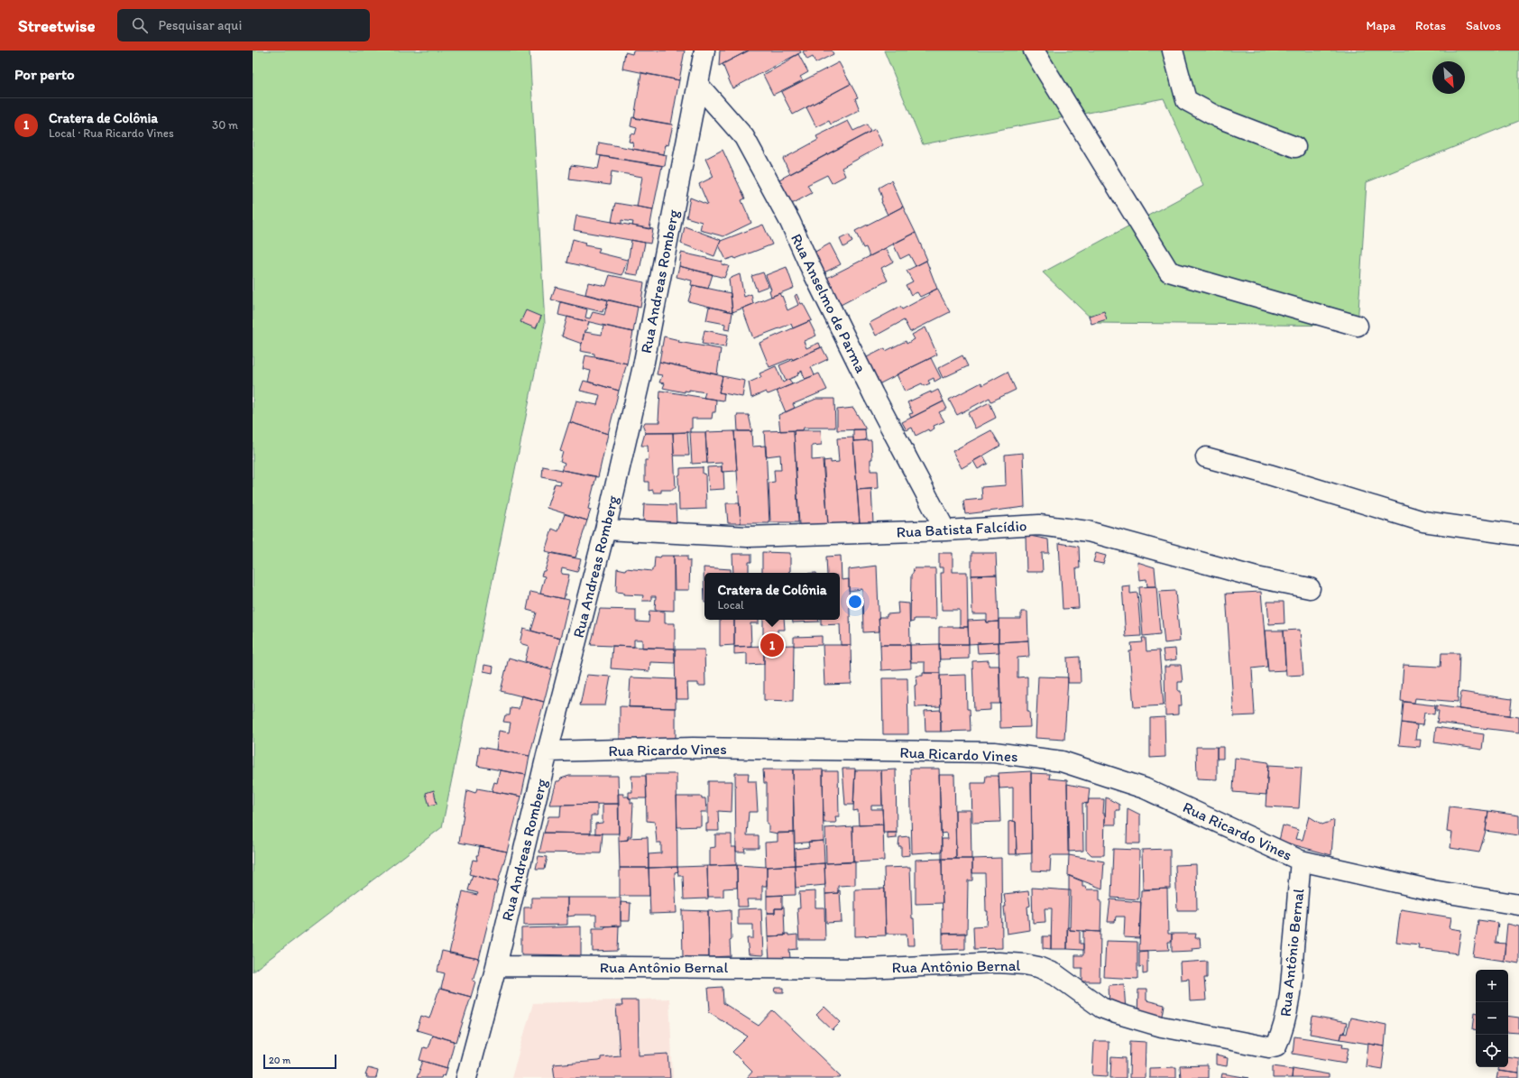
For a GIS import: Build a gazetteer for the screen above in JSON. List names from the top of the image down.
{
  "streets": {
    "street": [
      "Rua Andreas Romberg",
      "Rua Anselmo de Parma",
      "Rua Batista Falcídio",
      "Rua Ricardo Vines",
      "Rua Antônio Bernal"
    ]
  },
  "crossings": [
    ["Rua Andreas Romberg", "Rua Anselmo de Parma"],
    ["Rua Andreas Romberg", "Rua Batista Falcídio"],
    ["Rua Andreas Romberg", "Rua Ricardo Vines"],
    ["Rua Andreas Romberg", "Rua Antônio Bernal"],
    ["Rua Anselmo de Parma", "Rua Batista Falcídio"],
    ["Rua Ricardo Vines", "Rua Antônio Bernal"]
  ],
  "scale_bar": "20 m",
  "north": "bottom right",
  "page": {
    "header": "Streetwise",
    "search": "Pesquisar aqui",
    "nav": ["Mapa", "Rotas", "Salvos"],
    "heading": "Por perto",
    "list": [
      {
        "mark": "1",
        "name": "Cratera de Colônia",
        "note": "Local · Rua Ricardo Vines",
        "value": "30 m"
      }
    ],
    "popup": ["Cratera de Colônia", "Local"],
    "pins": "1",
    "map_buttons": ["+", "−"],
    "scale": "20 m"
  }
}
